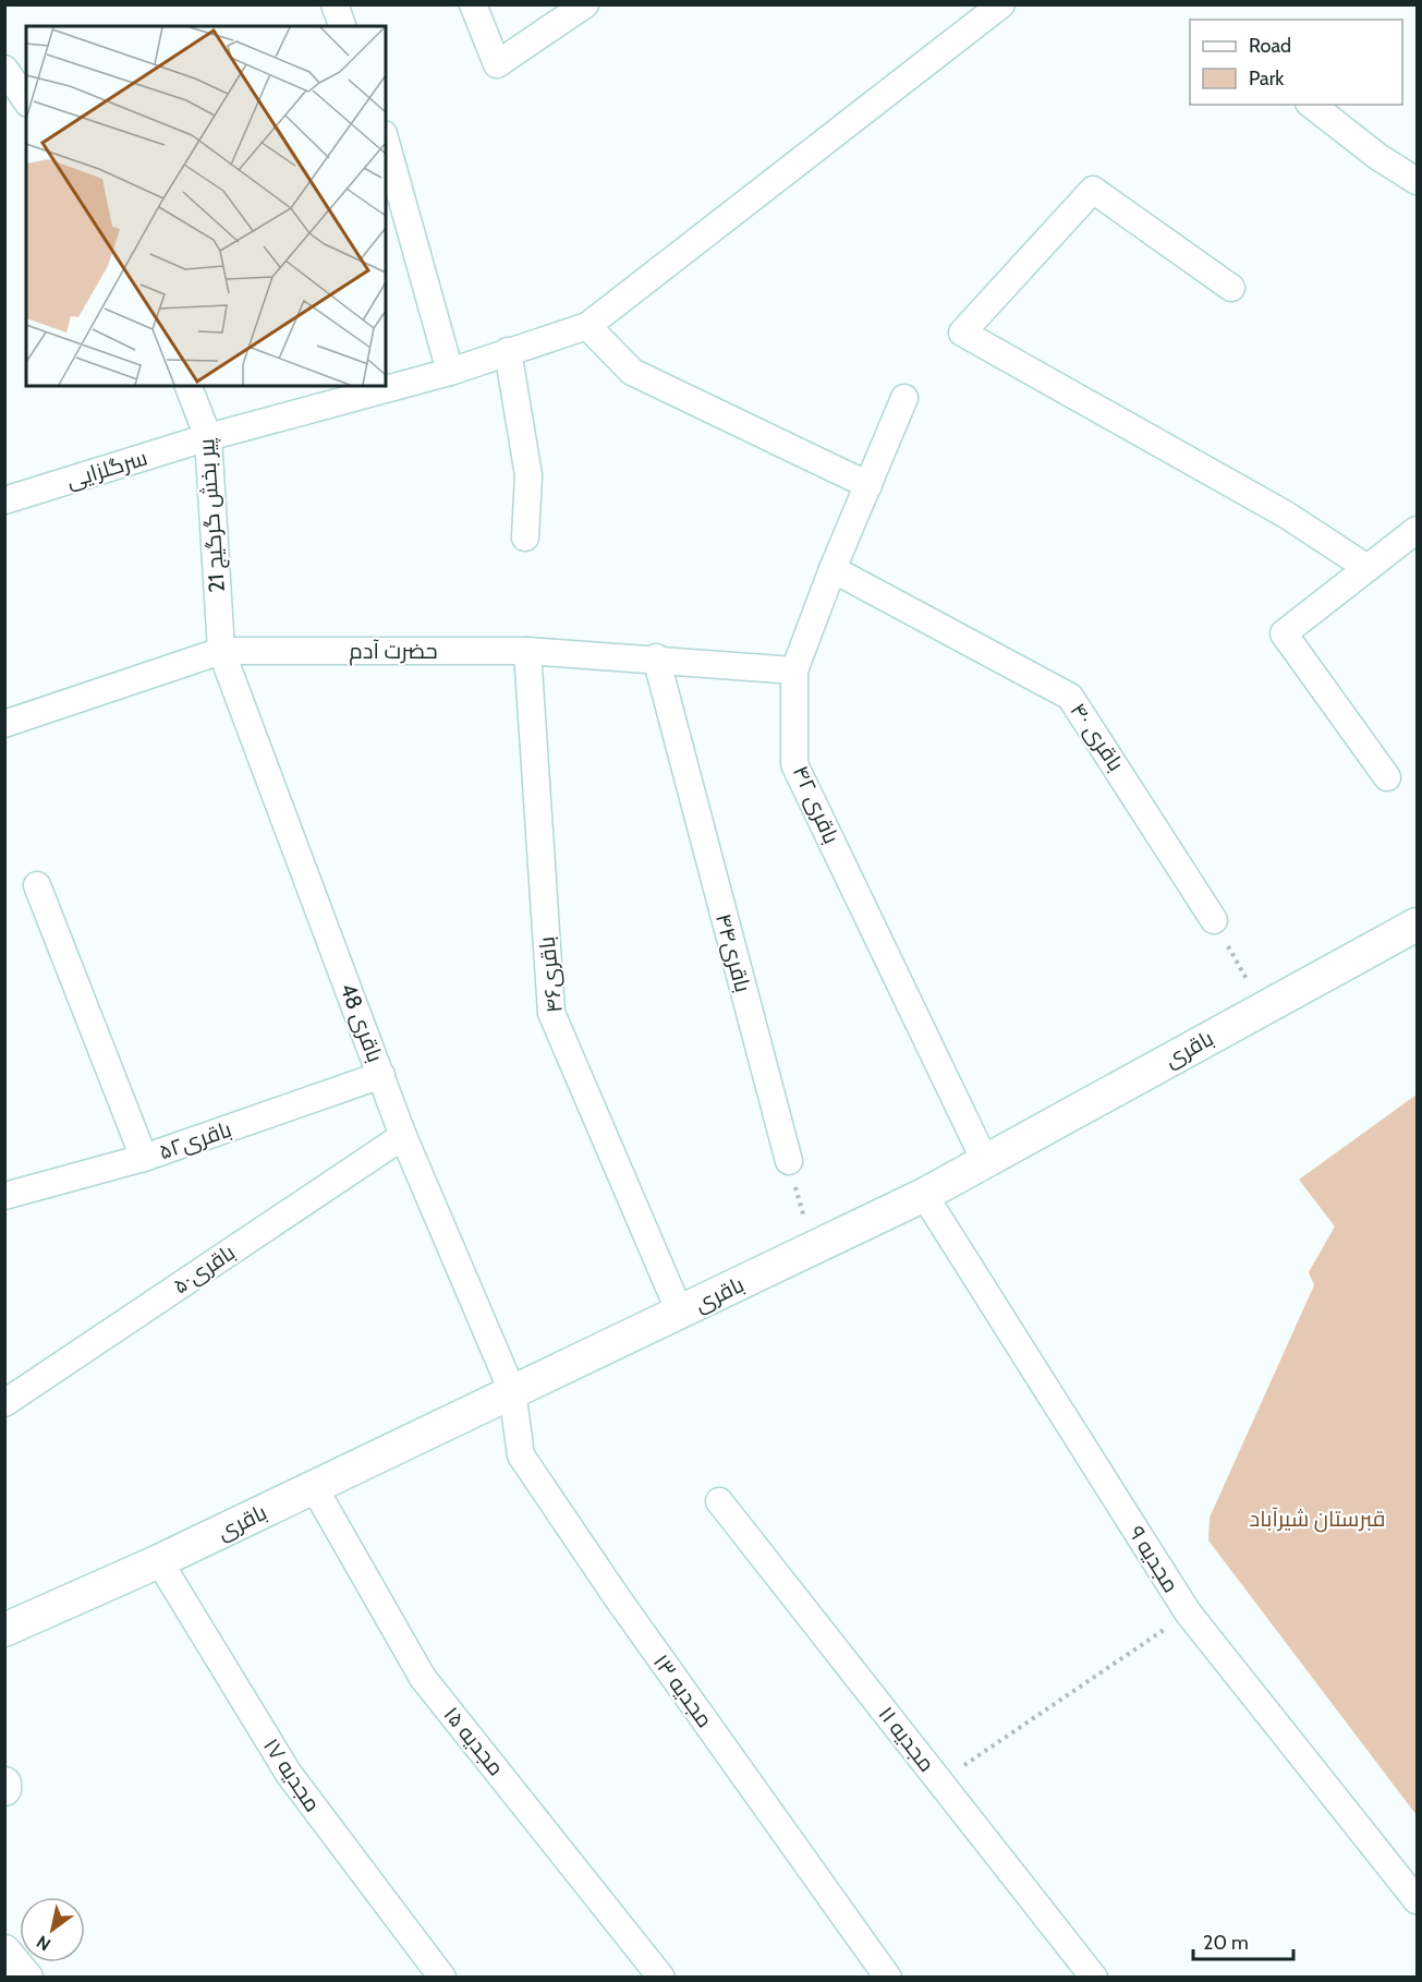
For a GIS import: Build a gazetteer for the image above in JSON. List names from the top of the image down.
{
  "streets": {
    "street": [
      "سرگلزایی",
      "پیر بخش گرگیج 21",
      "حضرت آدم",
      "باقری ۴۰",
      "باقری ۴۲",
      "باقری۴۴",
      "باقری۴۶",
      "باقری 48",
      "باقری",
      "باقری۵۲",
      "باقری۵۰",
      "مجدیه ۹",
      "مجدیه ۱۳",
      "مجدیه ۱۱",
      "مجدیه ۱۵",
      "مجدیه ۱۷"
    ]
  },
  "crossings": [
    ["سرگلزایی", "پیر بخش گرگیج 21"],
    ["پیر بخش گرگیج 21", "حضرت آدم"],
    ["پیر بخش گرگیج 21", "باقری 48"],
    ["حضرت آدم", "باقری ۴۲"],
    ["حضرت آدم", "باقری۴۴"],
    ["حضرت آدم", "باقری۴۶"],
    ["حضرت آدم", "باقری 48"],
    ["باقری ۴۰", "باقری ۴۲"],
    ["باقری ۴۲", "باقری"],
    ["باقری۴۶", "باقری"],
    ["باقری 48", "باقری"],
    ["باقری 48", "باقری۵۲"],
    ["باقری 48", "باقری۵۰"],
    ["باقری 48", "مجدیه ۱۳"],
    ["باقری", "مجدیه ۹"],
    ["باقری", "مجدیه ۱۳"],
    ["باقری", "مجدیه ۱۵"],
    ["باقری", "مجدیه ۱۷"]
  ],
  "parks": ["قبرستان شیرآباد"],
  "legend": ["Road", "Park"],
  "scale_bar": "20 m",
  "north": "bottom left"
}
